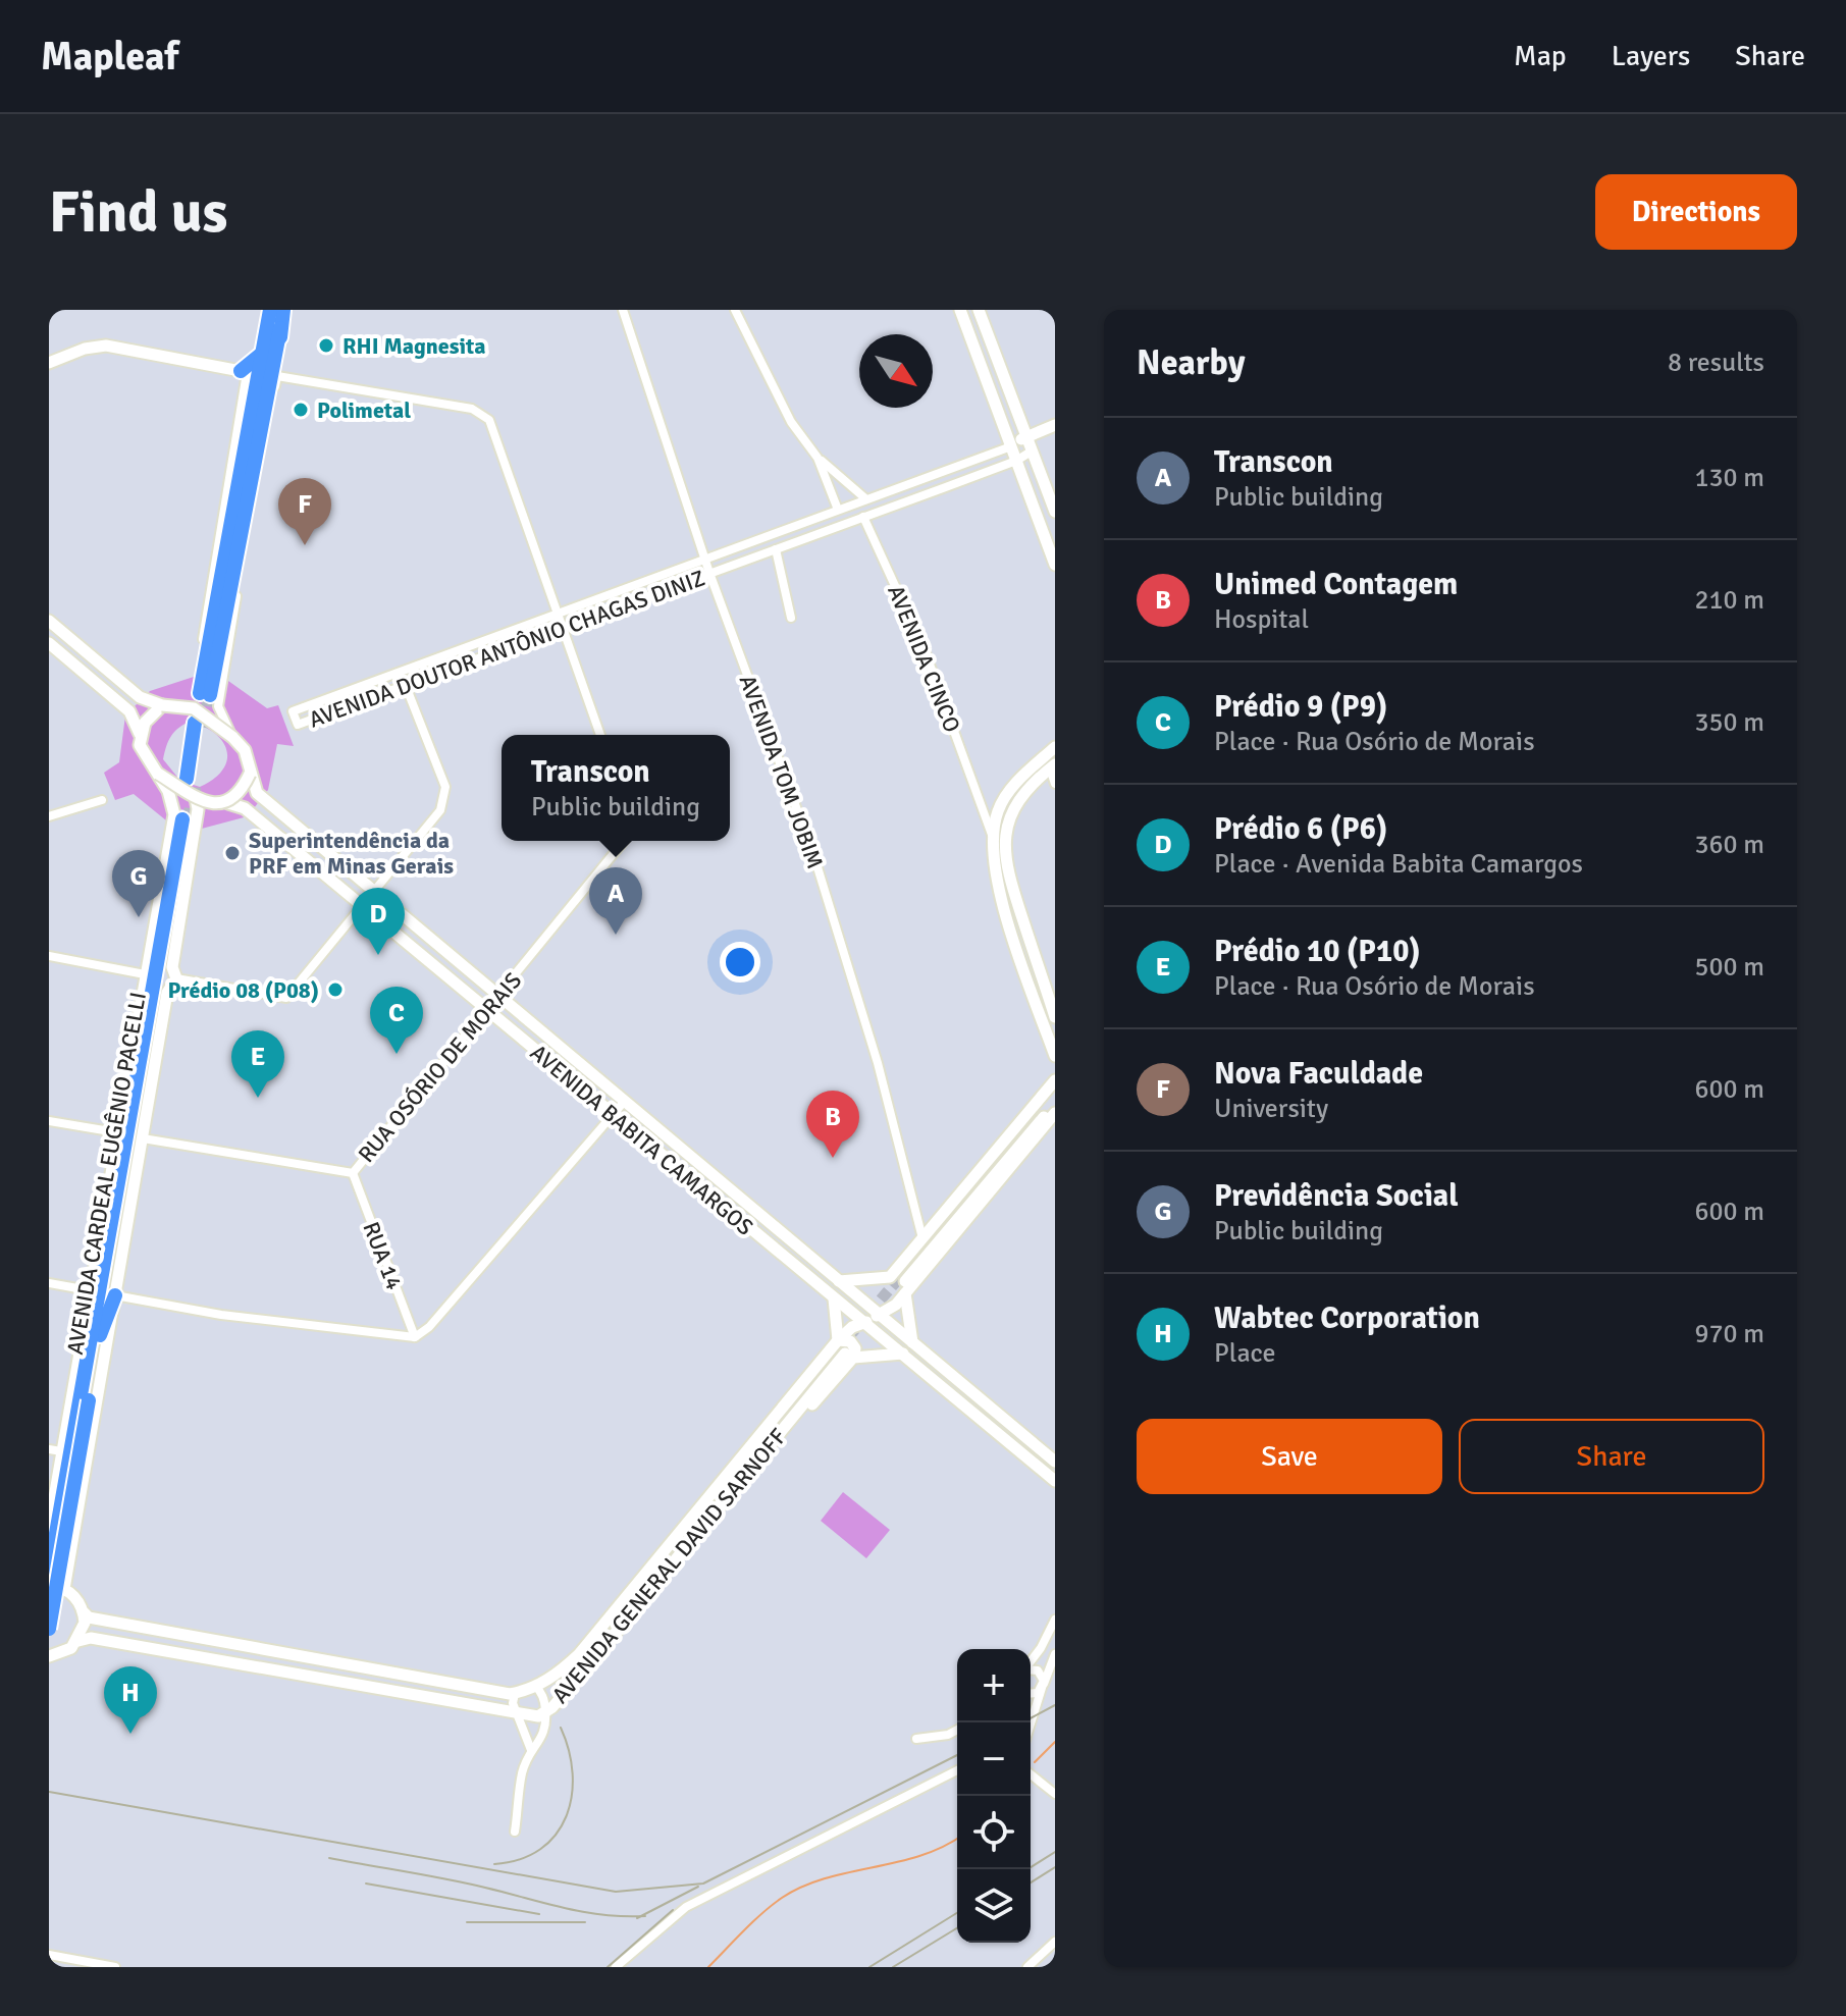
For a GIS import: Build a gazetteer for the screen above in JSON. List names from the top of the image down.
{
  "streets": {
    "highway": ["AVENIDA CARDEAL EUGÊNIO PACELLI"],
    "main road": ["AVENIDA BABITA CAMARGOS", "AVENIDA GENERAL DAVID SARNOFF"],
    "street": [
      "AVENIDA DOUTOR ANTÔNIO CHAGAS DINIZ",
      "AVENIDA CINCO",
      "AVENIDA TOM JOBIM",
      "RUA OSÓRIO DE MORAIS",
      "RUA 14"
    ]
  },
  "crossings": [
    ["AVENIDA DOUTOR ANTÔNIO CHAGAS DINIZ", "AVENIDA CINCO"],
    ["AVENIDA DOUTOR ANTÔNIO CHAGAS DINIZ", "AVENIDA TOM JOBIM"],
    ["RUA OSÓRIO DE MORAIS", "AVENIDA BABITA CAMARGOS"],
    ["RUA OSÓRIO DE MORAIS", "AVENIDA CARDEAL EUGÊNIO PACELLI"],
    ["RUA OSÓRIO DE MORAIS", "RUA 14"],
    ["AVENIDA BABITA CAMARGOS", "AVENIDA CARDEAL EUGÊNIO PACELLI"]
  ],
  "places": [
    "RHI Magnesita",
    "Polimetal",
    "Superintendência da PRF em Minas Gerais",
    "Prédio 08 (P08)"
  ],
  "north": "bottom right",
  "page": {
    "header": "Mapleaf",
    "nav": ["Map", "Layers", "Share"],
    "buttons": [
      "Directions",
      ["Save", "Share"]
    ],
    "title": "Find us",
    "heading": ["Nearby", "8 results"],
    "list": [
      {
        "mark": "A",
        "name": "Transcon",
        "note": "Public building",
        "value": "130 m"
      },
      {
        "mark": "B",
        "name": "Unimed Contagem",
        "note": "Hospital",
        "value": "210 m"
      },
      {
        "mark": "C",
        "name": "Prédio 9 (P9)",
        "note": "Place · Rua Osório de Morais",
        "value": "350 m"
      },
      {
        "mark": "D",
        "name": "Prédio 6 (P6)",
        "note": "Place · Avenida Babita Camargos",
        "value": "360 m"
      },
      {
        "mark": "E",
        "name": "Prédio 10 (P10)",
        "note": "Place · Rua Osório de Morais",
        "value": "500 m"
      },
      {
        "mark": "F",
        "name": "Nova Faculdade",
        "note": "University",
        "value": "600 m"
      },
      {
        "mark": "G",
        "name": "Previdência Social",
        "note": "Public building",
        "value": "600 m"
      },
      {
        "mark": "H",
        "name": "Wabtec Corporation",
        "note": "Place",
        "value": "970 m"
      }
    ],
    "pins": [
      "F",
      "G",
      "A",
      "D",
      "C",
      "E",
      "B",
      "H"
    ],
    "popup": ["Transcon", "Public building"],
    "map_buttons": ["+", "−"]
  }
}
